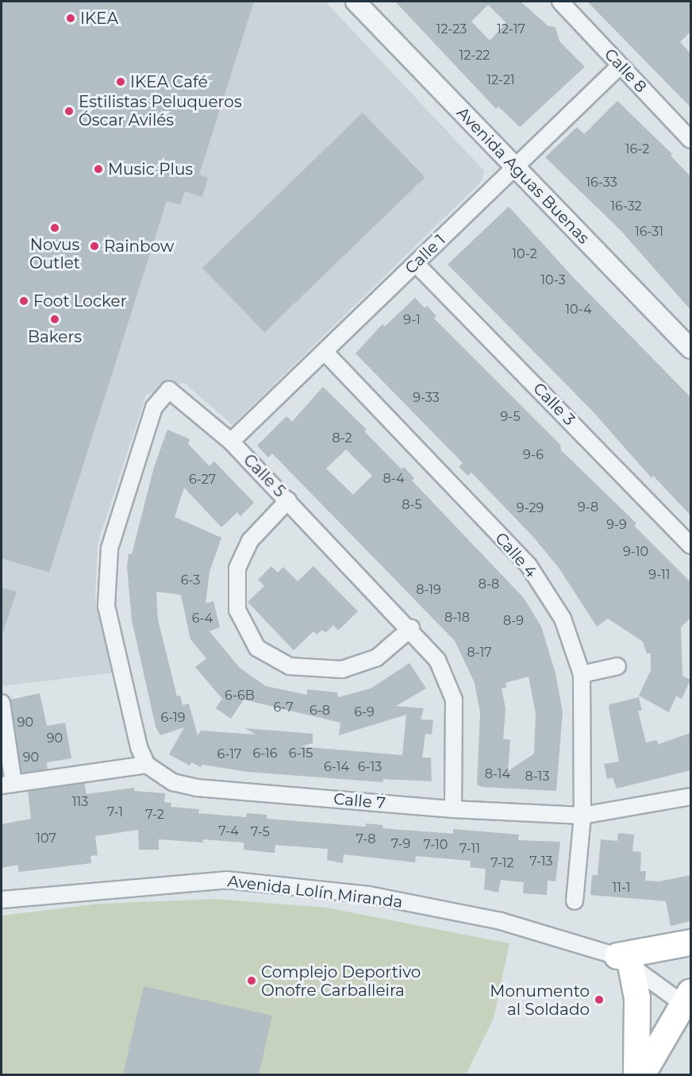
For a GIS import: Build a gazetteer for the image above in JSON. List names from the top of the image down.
{
  "streets": {
    "street": [
      "Calle 8",
      "Avenida Aguas Buenas",
      "Calle 1",
      "Calle 3",
      "Calle 5",
      "Calle 4",
      "Calle 7",
      "Avenida Lolín Miranda"
    ]
  },
  "crossings": [
    ["Calle 8", "Calle 1"],
    ["Avenida Aguas Buenas", "Calle 1"],
    ["Calle 1", "Calle 3"],
    ["Calle 1", "Calle 5"],
    ["Calle 1", "Calle 4"],
    ["Calle 5", "Calle 7"],
    ["Calle 4", "Calle 7"]
  ],
  "places": [
    "IKEA",
    "IKEA Café",
    "Estilistas Peluqueros Óscar Avilés",
    "Music Plus",
    "Novus Outlet",
    "Rainbow",
    "Foot Locker",
    "Bakers",
    "Complejo Deportivo Onofre Carballeira",
    "Monumento al Soldado"
  ],
  "house_numbers": [
    "12-23",
    "12-17",
    "12-22",
    "12-21",
    "16-2",
    "16-33",
    "16-32",
    "16-31",
    "10-2",
    "10-3",
    "10-4",
    "9-1",
    "9-33",
    "9-5",
    "8-2",
    "9-6",
    "8-4",
    "6-27",
    "8-5",
    "9-8",
    "9-29",
    "9-9",
    "9-10",
    "9-11",
    "6-3",
    "8-8",
    "8-19",
    "8-18",
    "6-4",
    "8-9",
    "8-17",
    "6-6B",
    "6-7",
    "6-8",
    "6-9",
    "6-19",
    "90",
    "90",
    "6-16",
    "6-15",
    "6-17",
    "90",
    "6-14",
    "6-13",
    "8-14",
    "8-13",
    "113",
    "7-1",
    "7-2",
    "7-4",
    "7-5",
    "107",
    "7-8",
    "7-9",
    "7-10",
    "7-11",
    "7-13",
    "7-12",
    "11-1"
  ]
}
